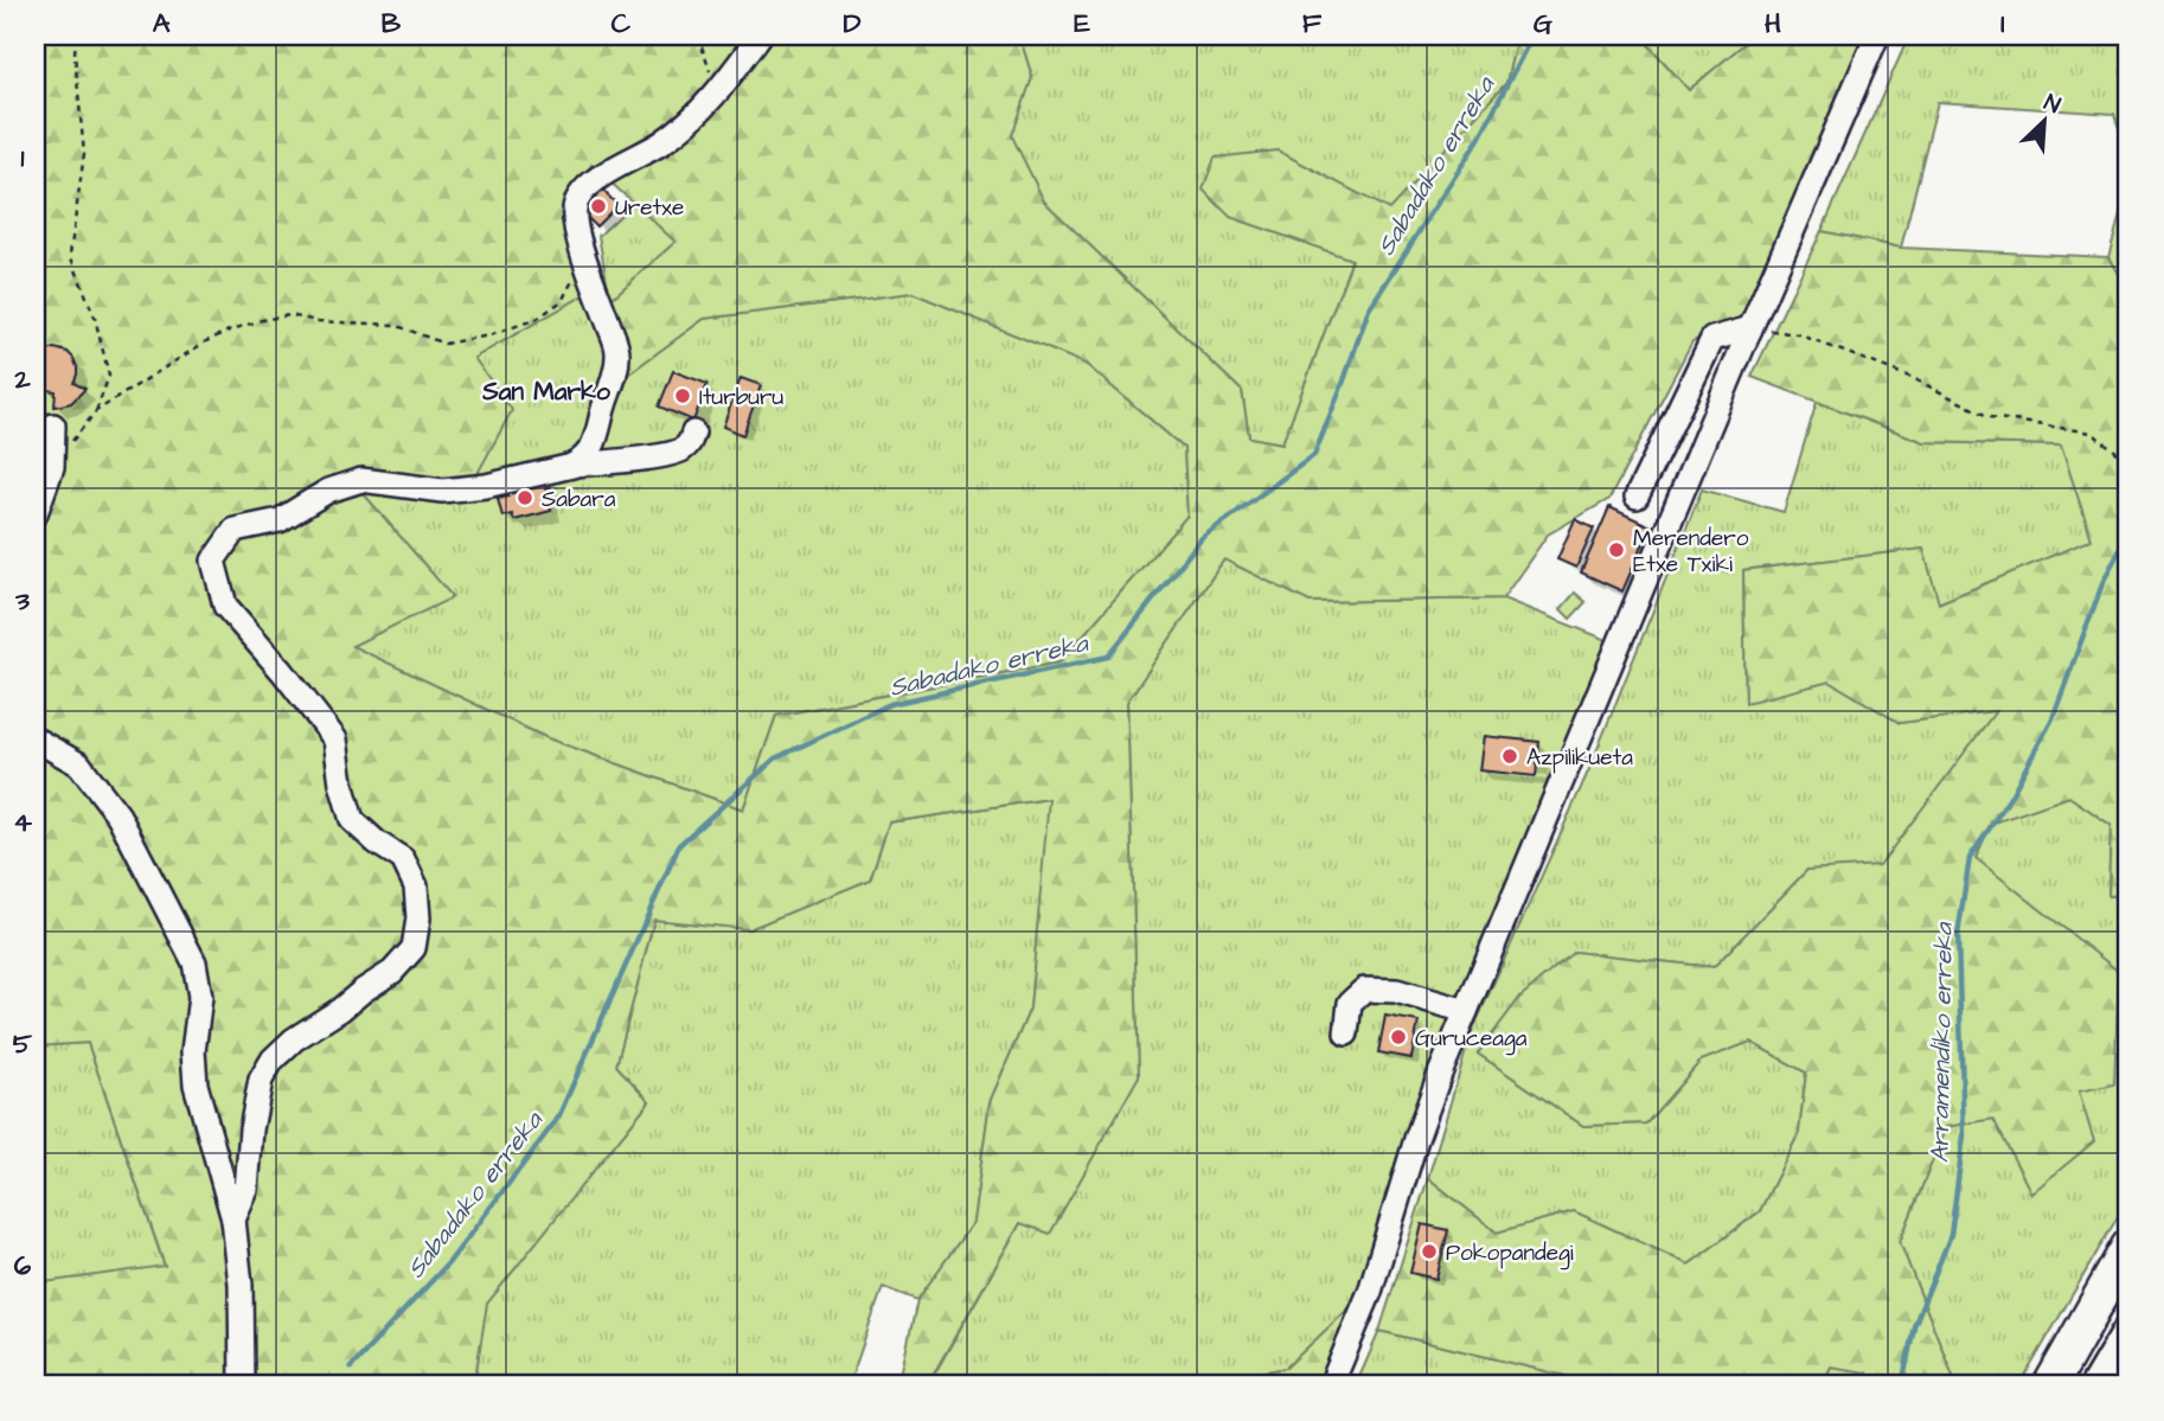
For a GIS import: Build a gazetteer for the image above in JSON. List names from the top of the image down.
{
  "districts": ["San Marko"],
  "water": ["Sabadako erreka", "Arramendiko erreka"],
  "places": [
    "Uretxe",
    "Iturburu",
    "Sabara",
    "Merendero Etxe Txiki",
    "Azpilikueta",
    "Guruceaga",
    "Pokopandegi"
  ],
  "north": "top right",
  "grid": {
    "columns": [
      "A",
      "B",
      "C",
      "D",
      "E",
      "F",
      "G",
      "H",
      "I"
    ],
    "rows": [
      "1",
      "2",
      "3",
      "4",
      "5",
      "6"
    ]
  }
}
